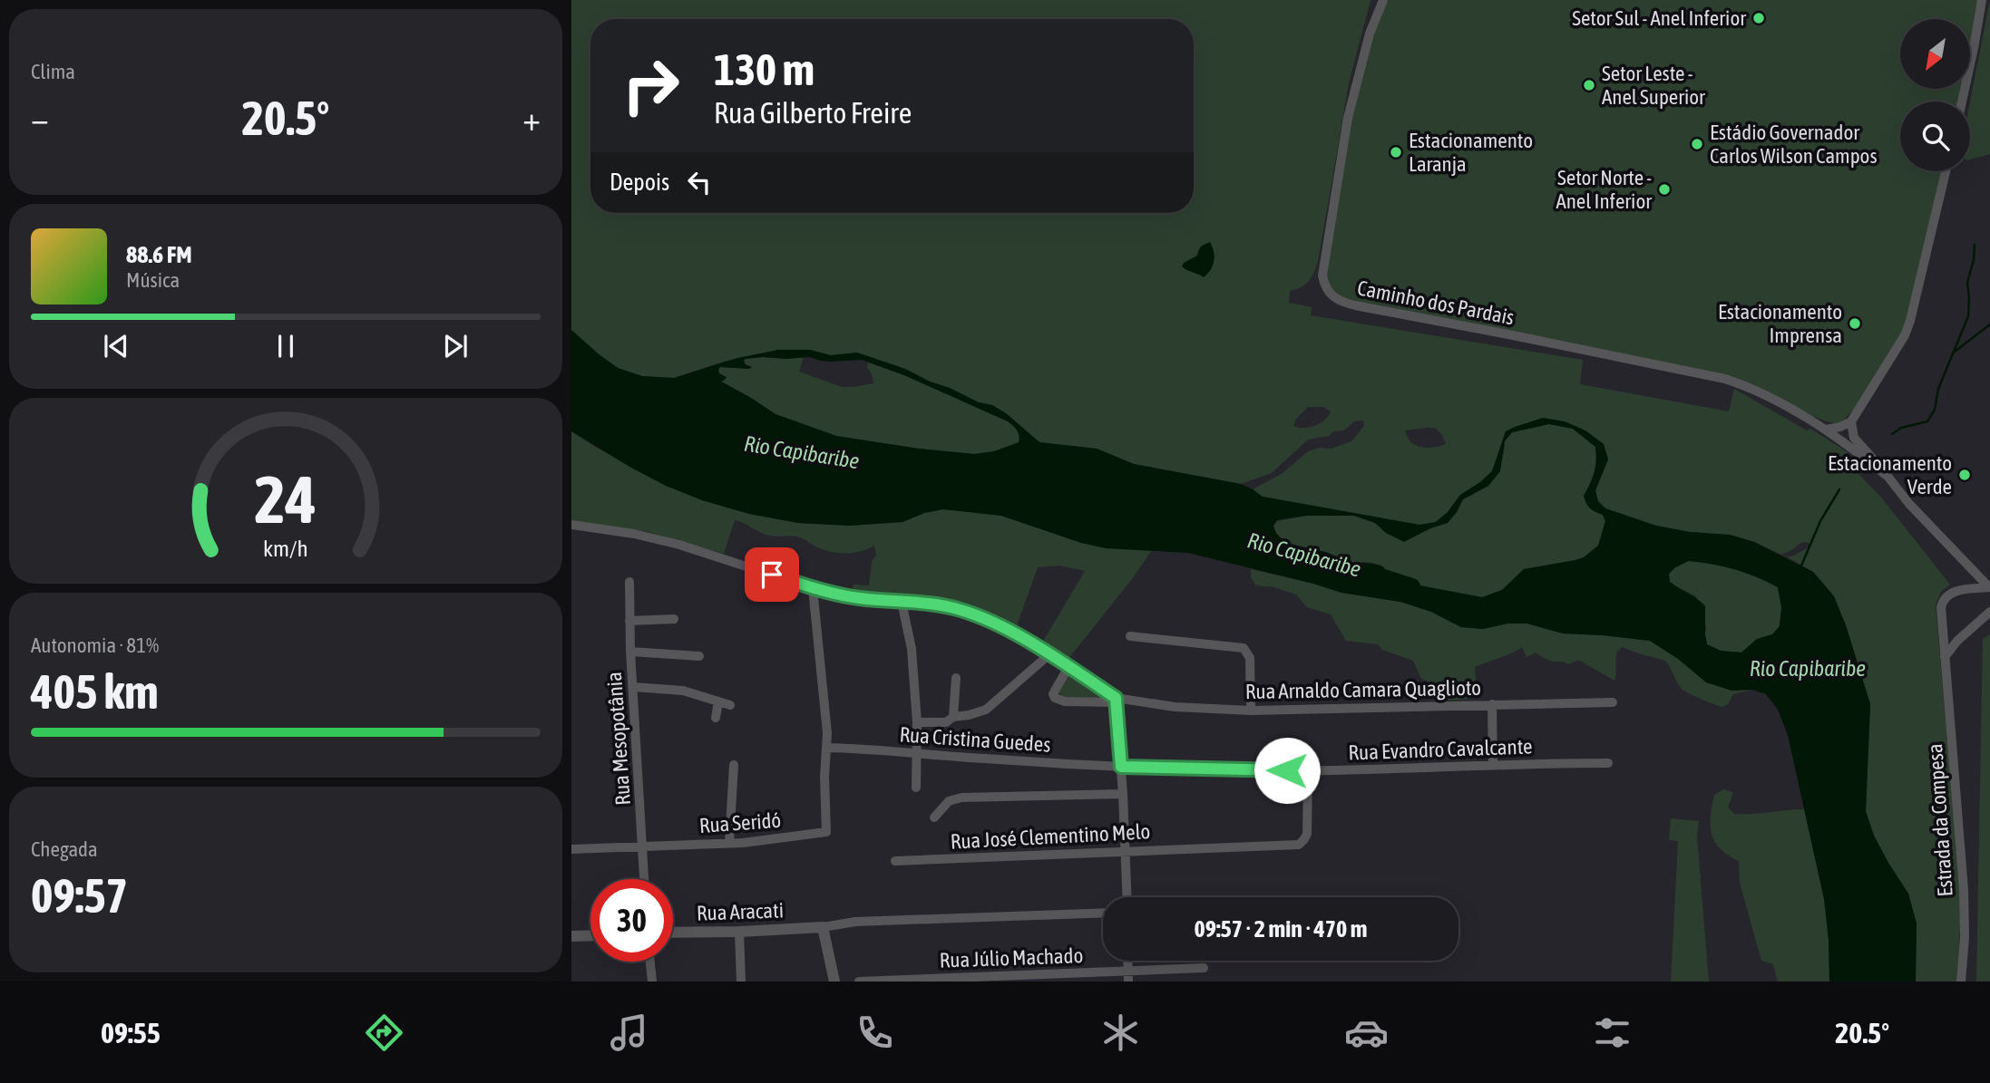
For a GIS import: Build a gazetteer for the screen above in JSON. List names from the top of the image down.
{
  "streets": {
    "street": [
      "Caminho dos Pardais",
      "Rua Arnaldo Camara Quaglioto",
      "Rua Mesopotânia",
      "Rua Cristina Guedes",
      "Rua Evandro Cavalcante",
      "Estrada da Compesa",
      "Rua Seridó",
      "Rua José Clementino Melo",
      "Rua Aracati",
      "Rua Júlio Machado"
    ]
  },
  "crossings": [
    ["Rua Mesopotânia", "Rua Seridó"],
    ["Rua Cristina Guedes", "Rua Evandro Cavalcante"],
    ["Rua Cristina Guedes", "Rua Seridó"],
    ["Rua Evandro Cavalcante", "Rua José Clementino Melo"]
  ],
  "water": ["Rio Capibaribe"],
  "places": [
    "Setor Sul - Anel Inferior",
    "Setor Leste - Anel Superior",
    "Estádio Governador Carlos Wilson Campos",
    "Estacionamento Laranja",
    "Setor Norte - Anel Inferior",
    "Estacionamento Imprensa",
    "Estacionamento Verde"
  ],
  "north": "bottom left",
  "page": {
    "tile": [
      "Clima",
      ["Autonomia · 81%", "405 km"],
      ["Chegada", "09:57"]
    ],
    "turn": ["130 m", "Rua Gilberto Freire"],
    "heat": ["−", "20.5°", "+"],
    "then": "Depois",
    "song": ["88.6 FM", "Música"],
    "limit": "30",
    "trip": "09:57 · 2 min · 470 m",
    "tabs": ["09:55", "20.5°"],
    "gauge": ["24", "km/h"]
  }
}
